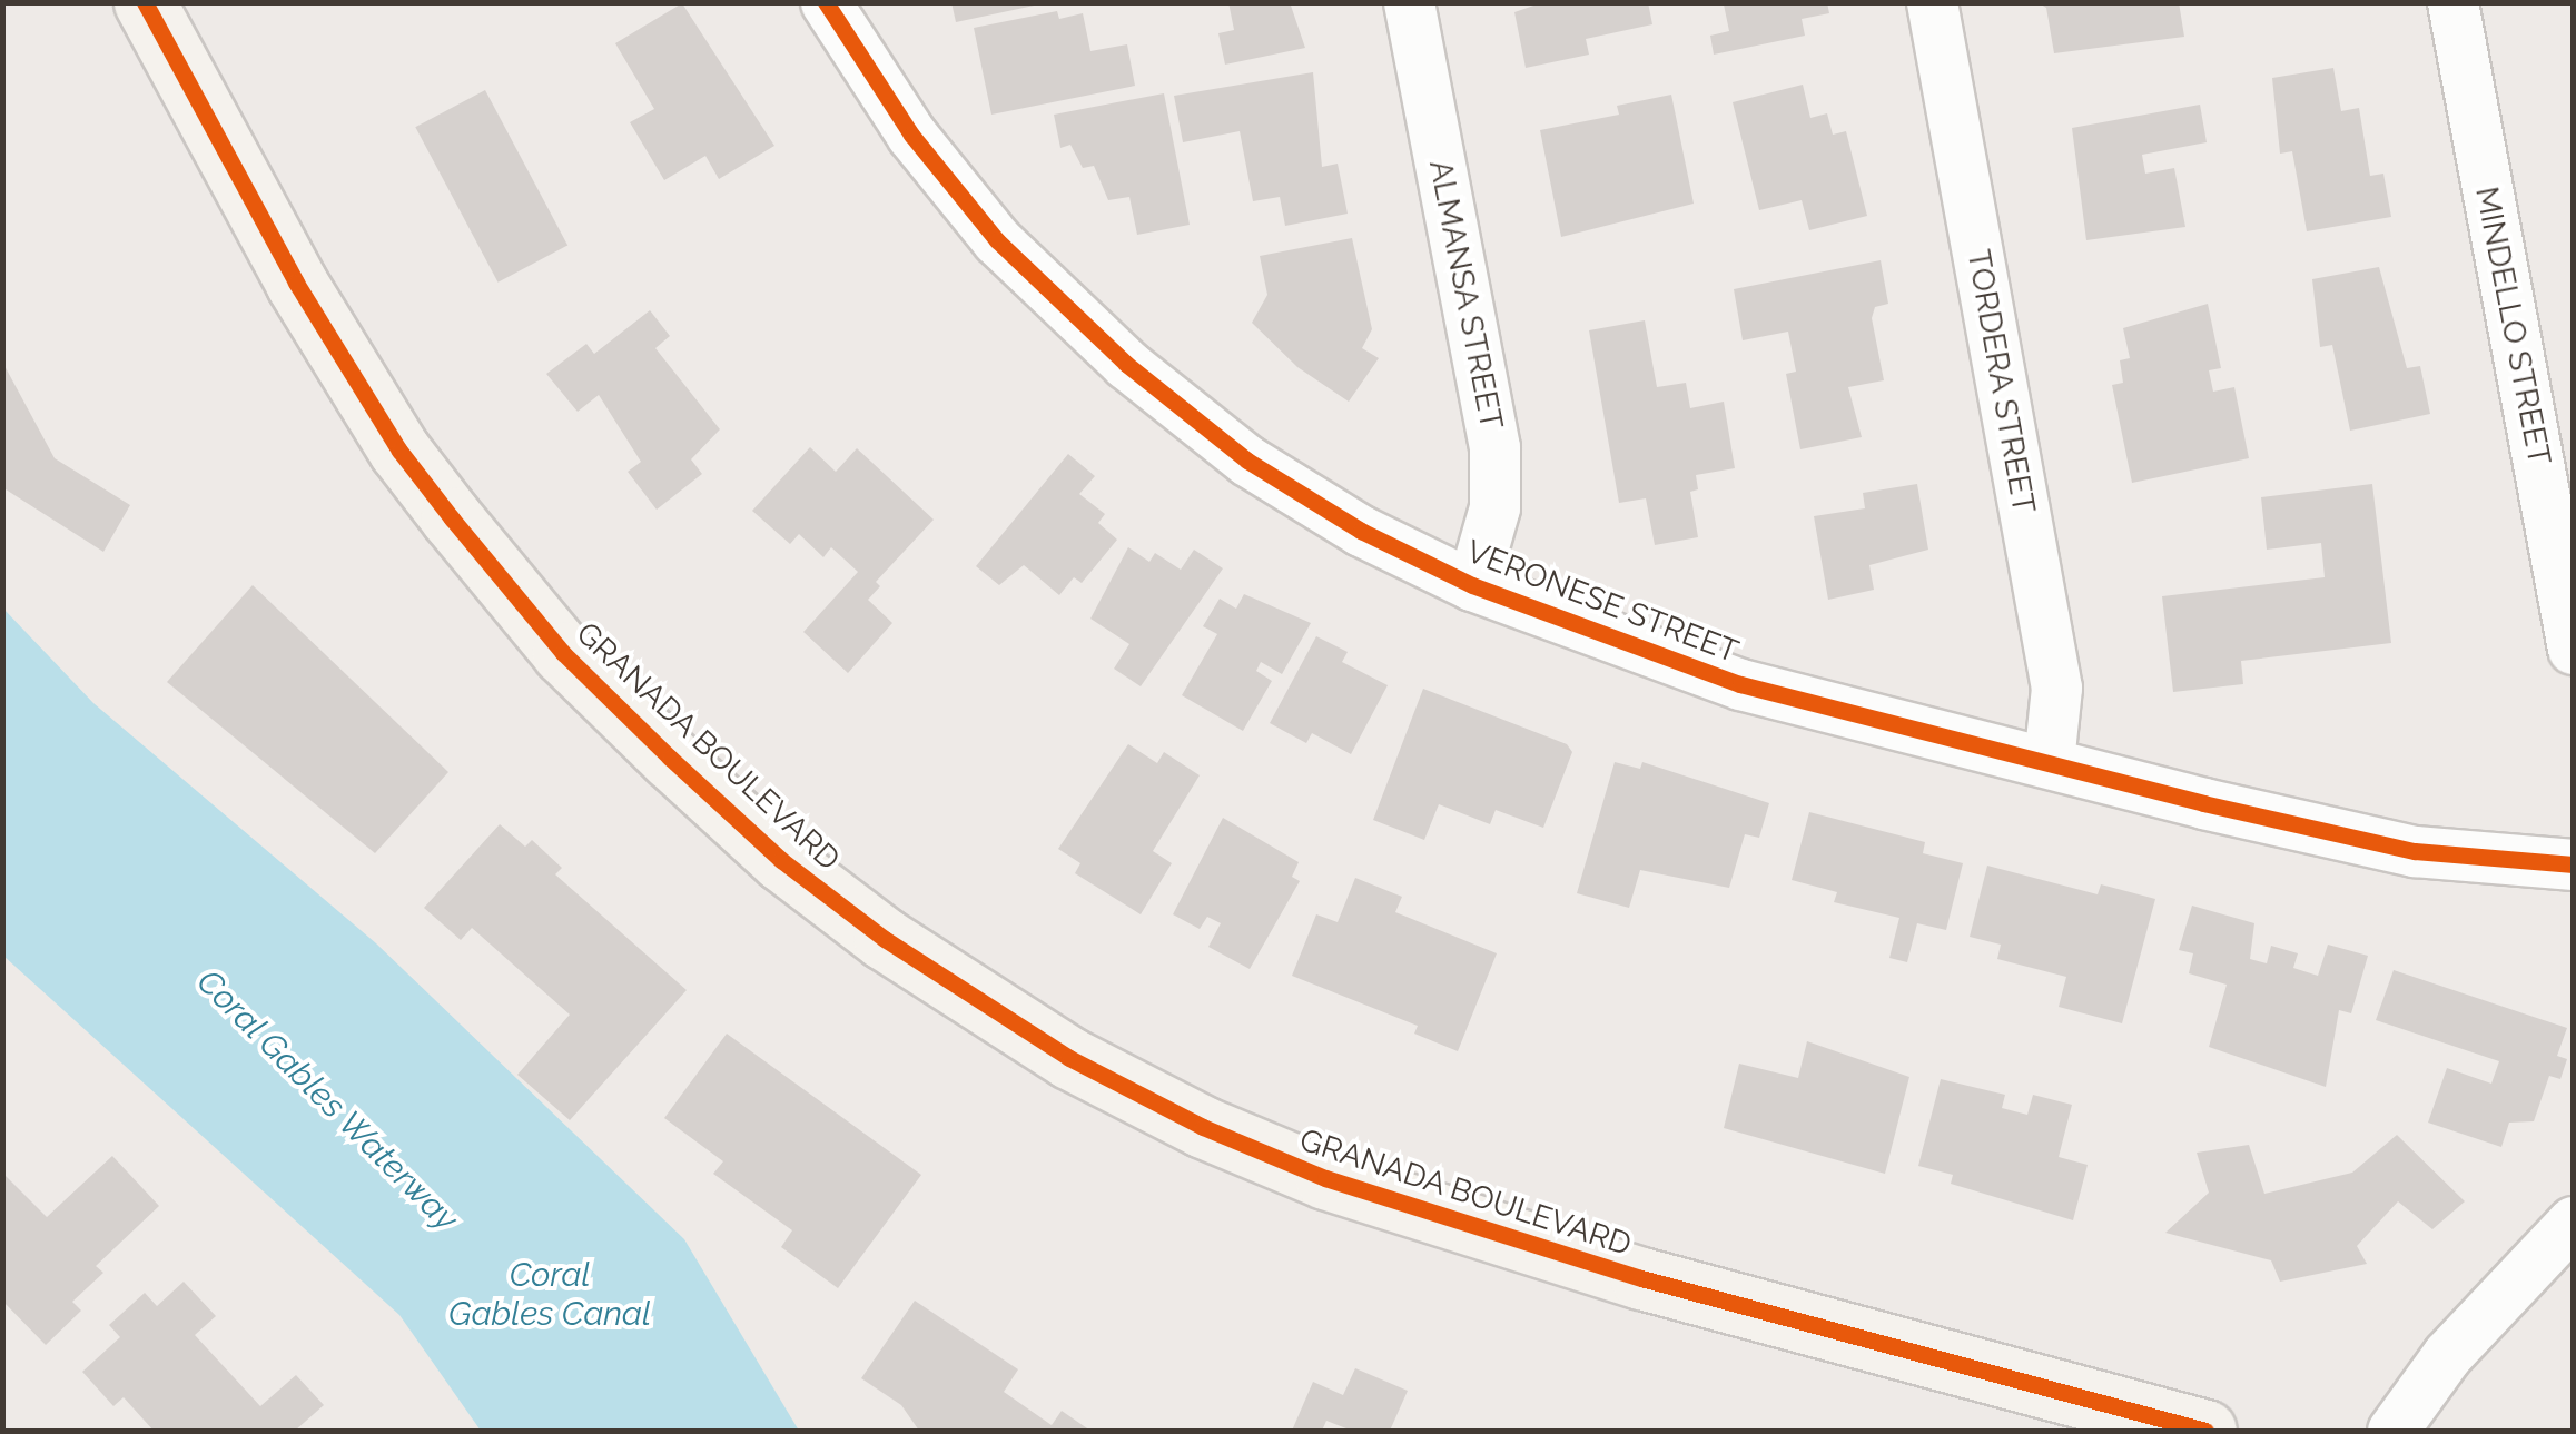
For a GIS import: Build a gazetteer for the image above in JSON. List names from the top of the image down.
{
  "streets": {
    "street": [
      "ALMANSA STREET",
      "MINDELLO STREET",
      "TORDERA STREET",
      "VERONESE STREET",
      "GRANADA BOULEVARD"
    ]
  },
  "crossings": [
    ["ALMANSA STREET", "VERONESE STREET"],
    ["TORDERA STREET", "VERONESE STREET"]
  ],
  "water": ["Coral Gables Waterway", "Coral Gables Canal"]
}
